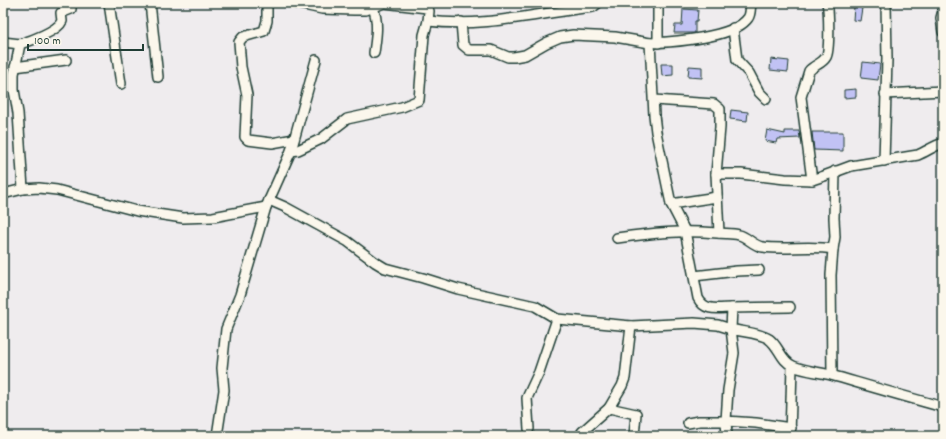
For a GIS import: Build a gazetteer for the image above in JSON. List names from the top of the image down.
{
  "scale_bar": "100 m"
}
